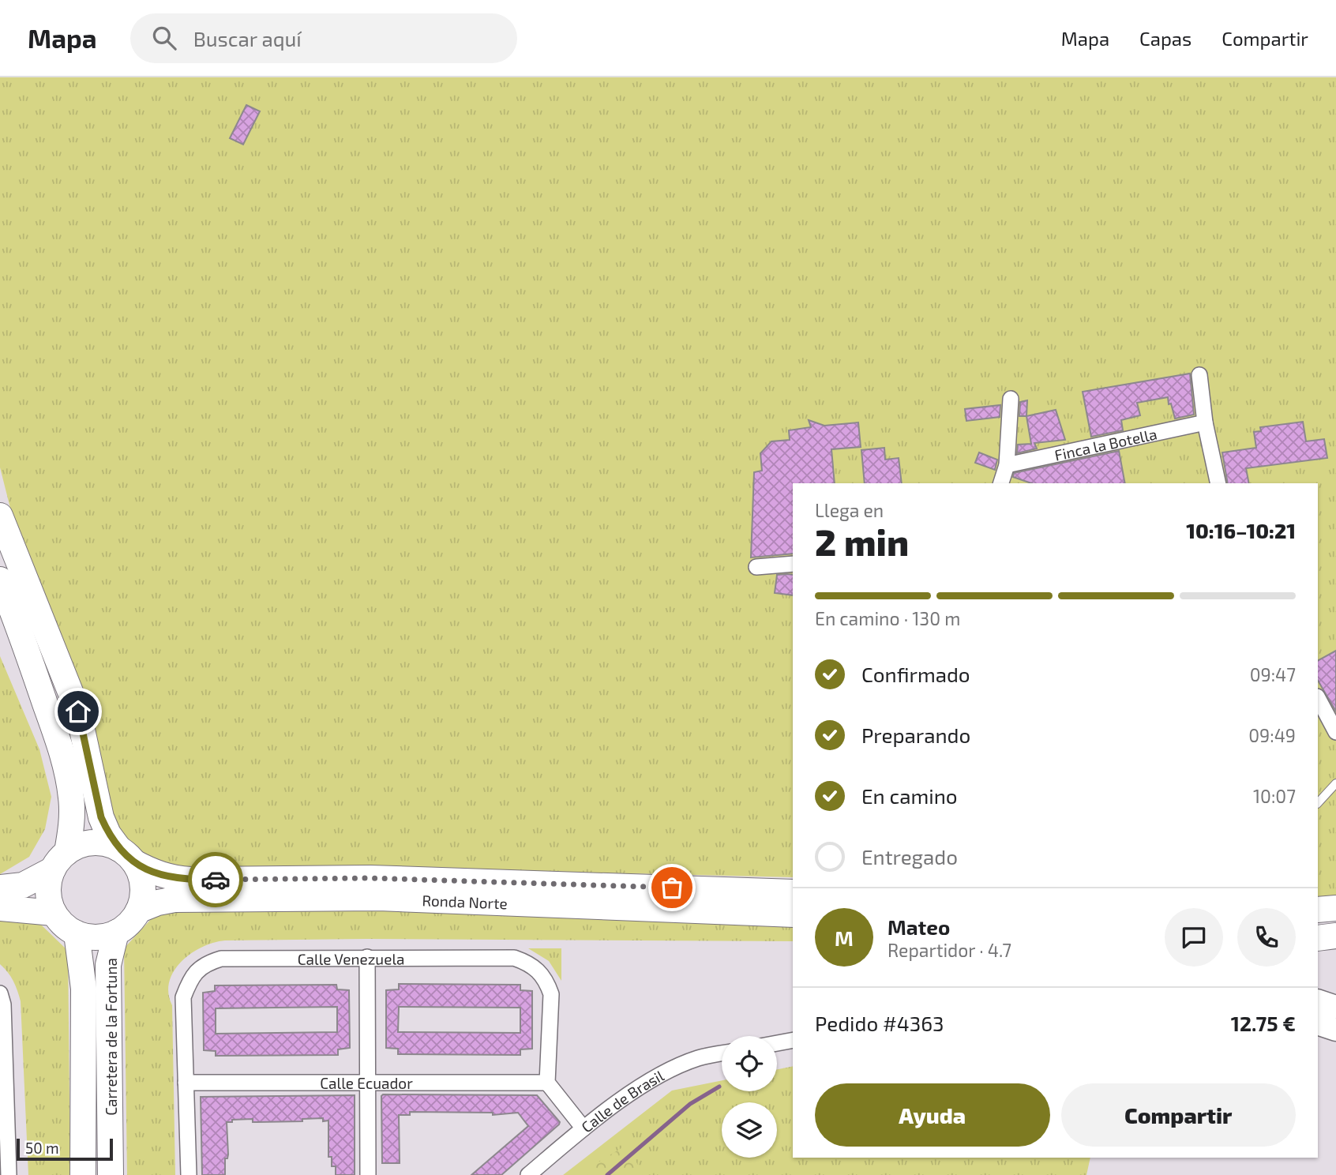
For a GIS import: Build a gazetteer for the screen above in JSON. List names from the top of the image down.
{
  "streets": {
    "main road": ["Ronda Norte", "Carretera de la Fortuna"],
    "street": [
      "Finca la Botella",
      "Calle Venezuela",
      "Calle Ecuador",
      "Calle de Brasil"
    ]
  },
  "crossings": [
    ["Ronda Norte", "Carretera de la Fortuna"],
    ["Calle Venezuela", "Calle Ecuador"]
  ],
  "scale_bar": "50 m",
  "page": {
    "header": "Mapa",
    "search": "Buscar aquí",
    "nav": ["Mapa", "Capas", "Compartir"],
    "heading": ["2 min", "Llega en", "10:16–10:21"],
    "panel": [
      "Mateo",
      "Repartidor · 4.7",
      "Pedido #4363",
      "12.75 €"
    ],
    "bar": "En camino · 130 m",
    "list": [
      ["Confirmado", "09:47"],
      ["Preparando", "09:49"],
      ["En camino", "10:07"],
      "Entregado"
    ],
    "round": "M",
    "buttons": ["Ayuda", "Compartir"],
    "scale": "50 m"
  }
}
